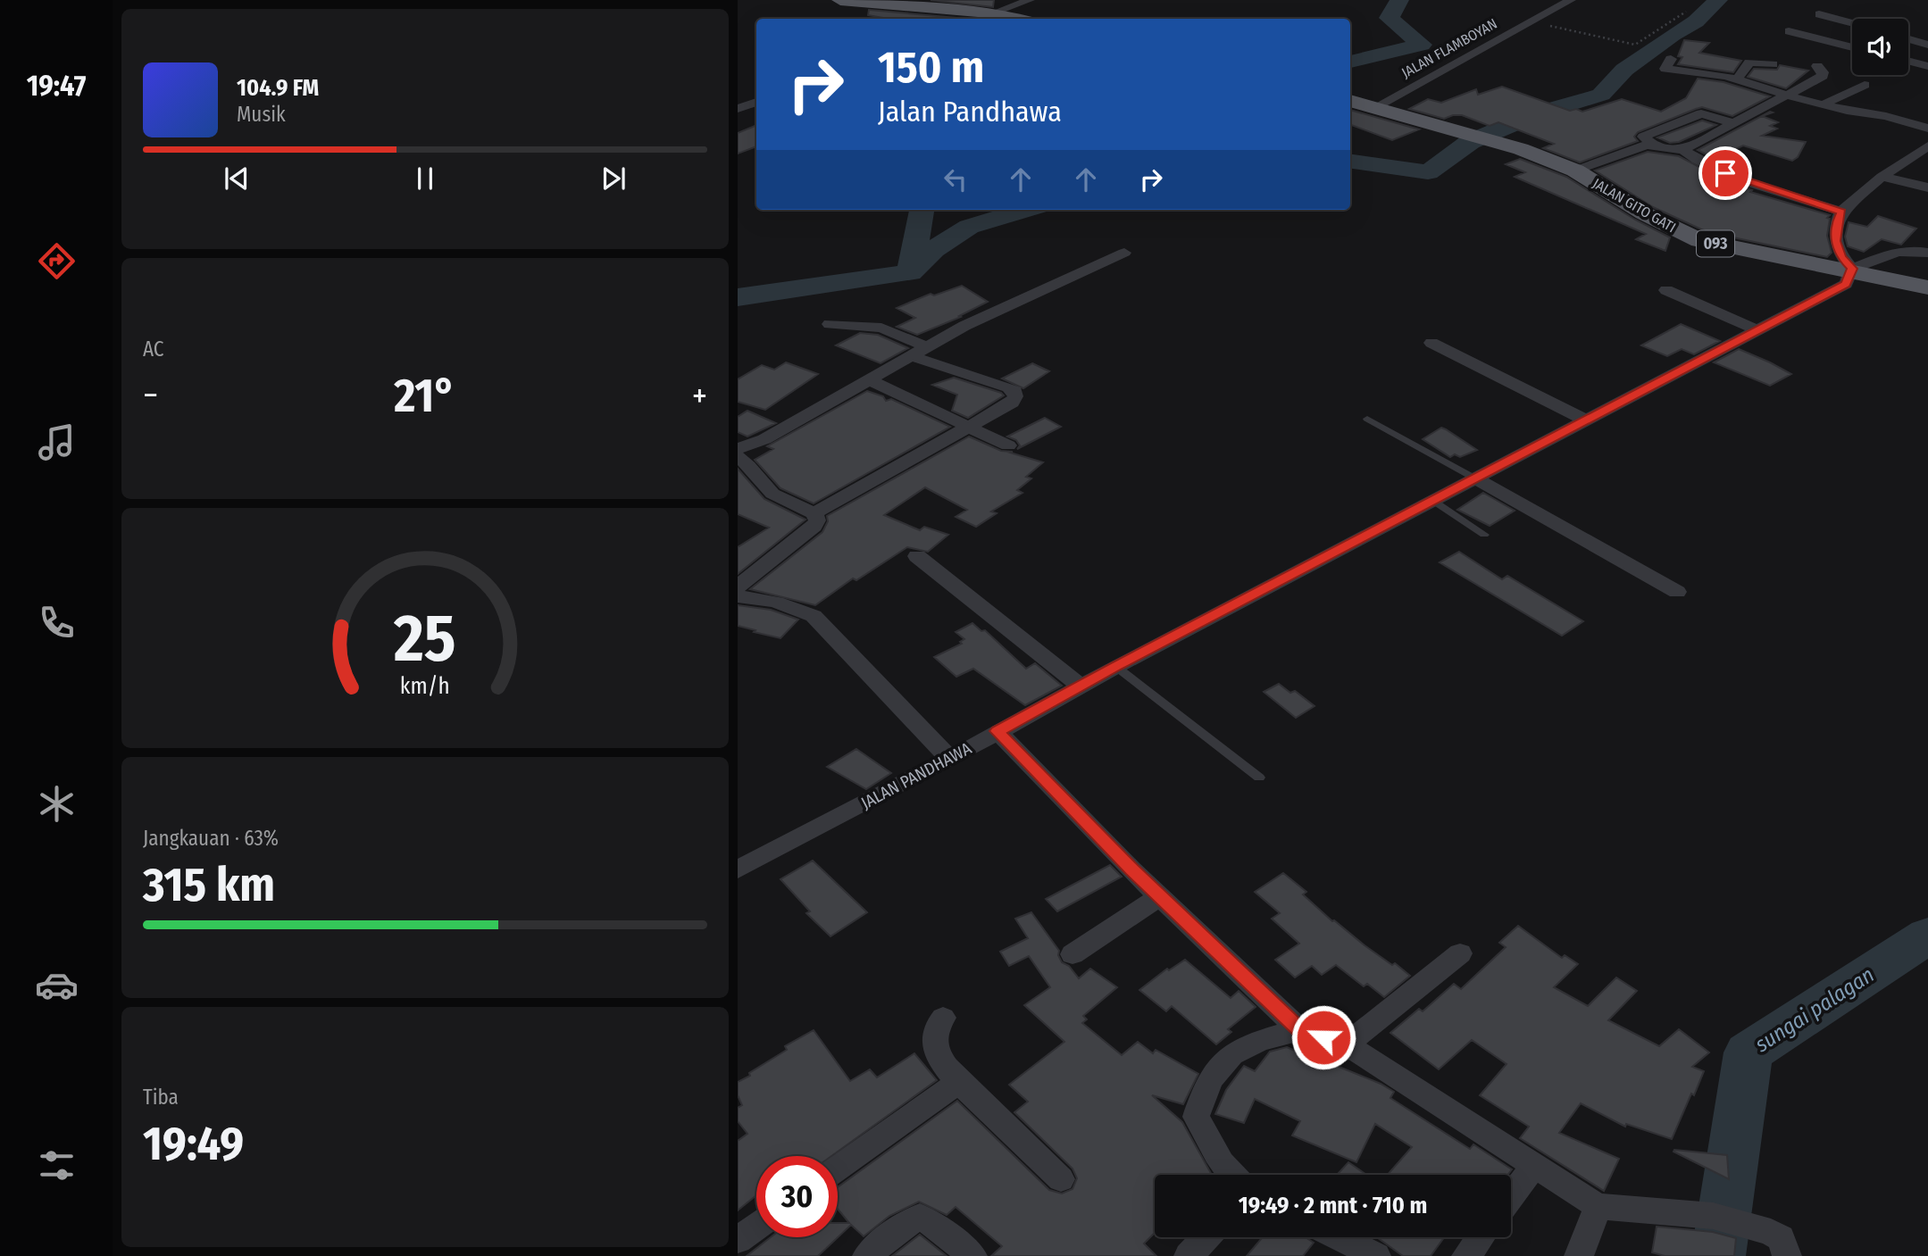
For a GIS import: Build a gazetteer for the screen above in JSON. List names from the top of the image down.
{
  "streets": {
    "main road": ["JALAN GITO GATI", "093"],
    "street": ["JALAN FLAMBOYAN", "JALAN PANDHAWA"]
  },
  "crossings": [
    ["JALAN FLAMBOYAN", "JALAN GITO GATI"],
    ["JALAN GITO GATI", "JALAN PANDHAWA"]
  ],
  "water": ["sungai palagan"],
  "page": {
    "tabs": "19:47",
    "turn": ["150 m", "Jalan Pandhawa"],
    "song": ["104.9 FM", "Musik"],
    "tile": [
      "AC",
      ["Jangkauan · 63%", "315 km"],
      ["Tiba", "19:49"]
    ],
    "heat": ["−", "21°", "+"],
    "limit": "30",
    "trip": "19:49 · 2 mnt · 710 m",
    "gauge": ["25", "km/h"]
  }
}
